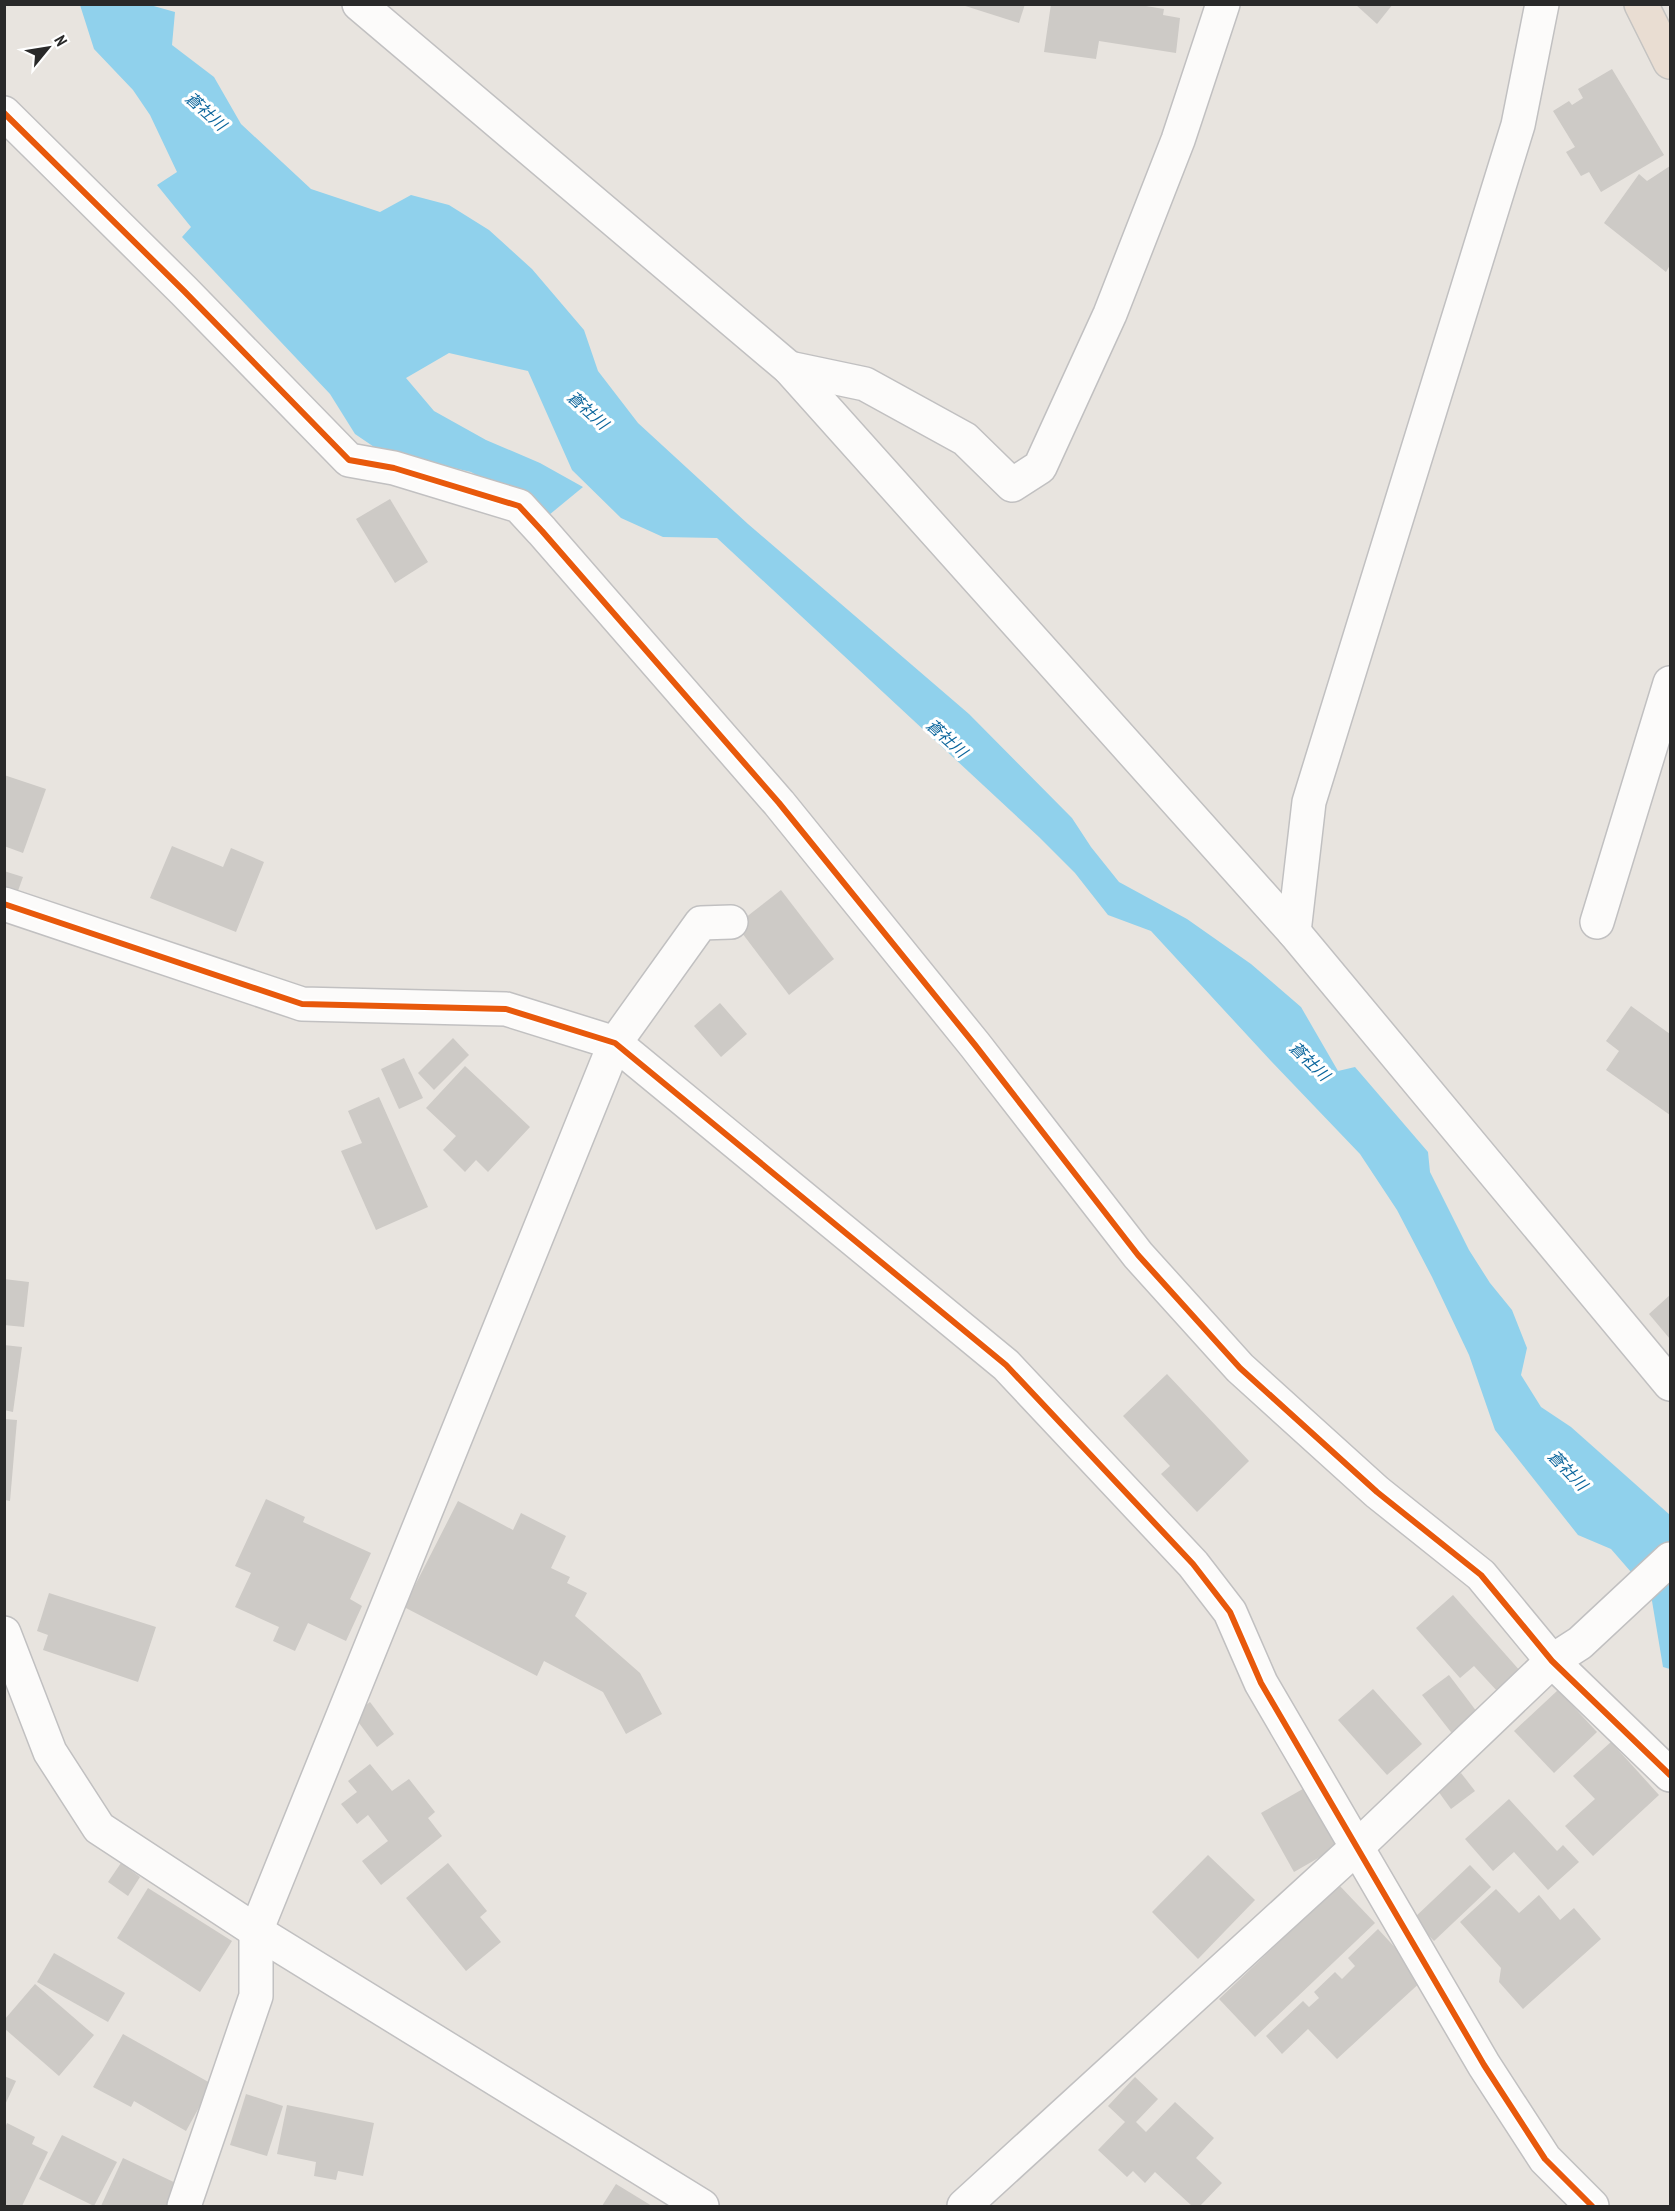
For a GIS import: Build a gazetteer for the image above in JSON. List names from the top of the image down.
{
  "water": ["蒼社川"],
  "north": "top right"
}
